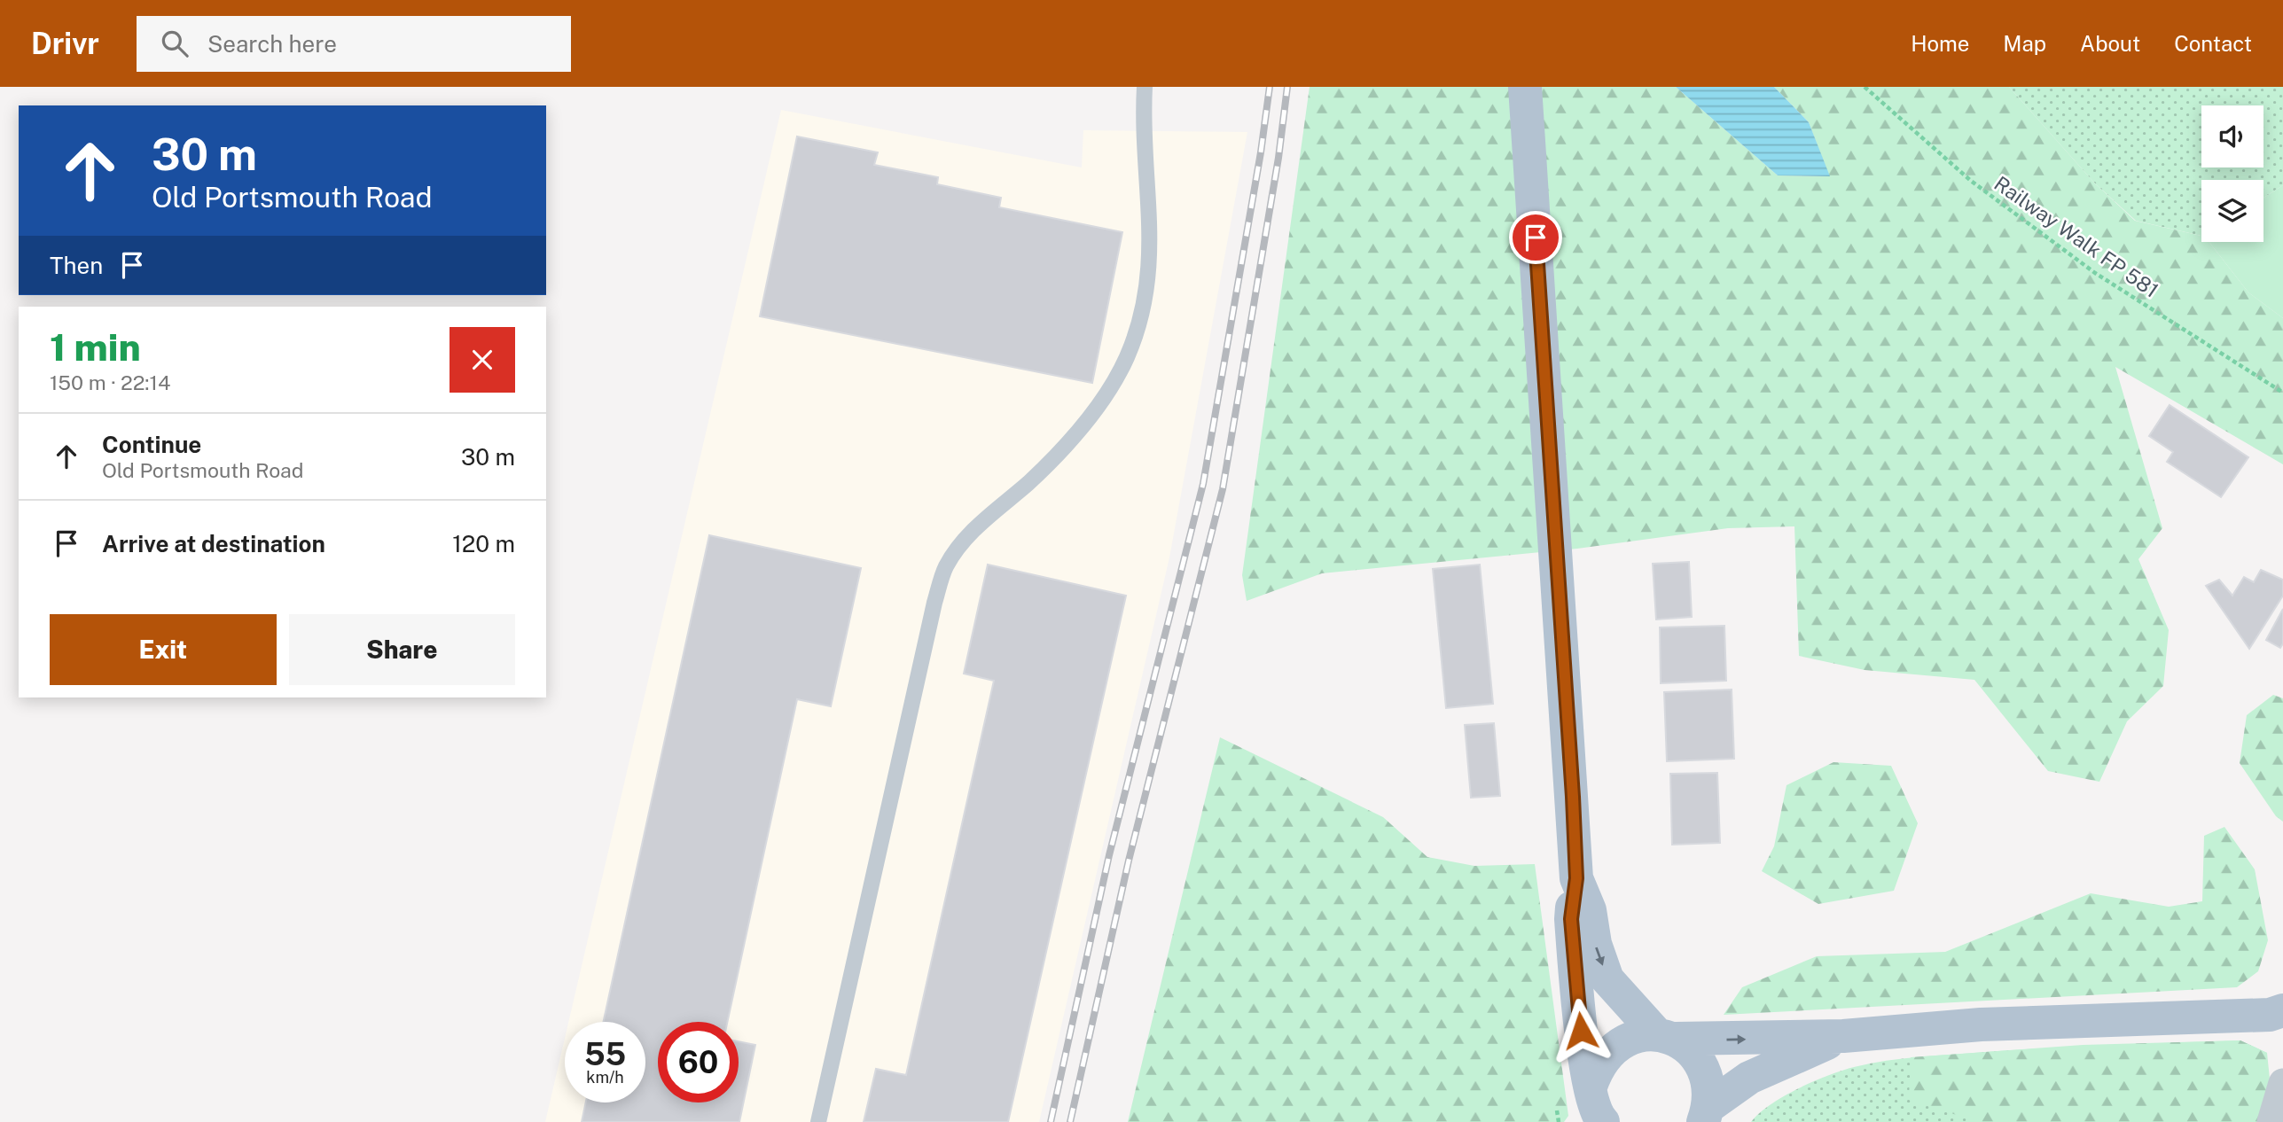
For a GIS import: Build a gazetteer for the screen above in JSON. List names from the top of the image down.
{
  "streets": {
    "path": ["Railway Walk FP 581"]
  },
  "page": {
    "header": "Drivr",
    "search": "Search here",
    "nav": [
      "Home",
      "Map",
      "About",
      "Contact"
    ],
    "turn": ["30 m", "Old Portsmouth Road"],
    "then": "Then",
    "heading": ["1 min", "150 m · 22:14"],
    "list": [
      {
        "name": "Continue",
        "note": "Old Portsmouth Road",
        "value": "30 m"
      },
      {
        "name": "Arrive at destination",
        "value": "120 m"
      }
    ],
    "buttons": ["Exit", "Share"],
    "speed": "55 km/h",
    "limit": "60"
  }
}
